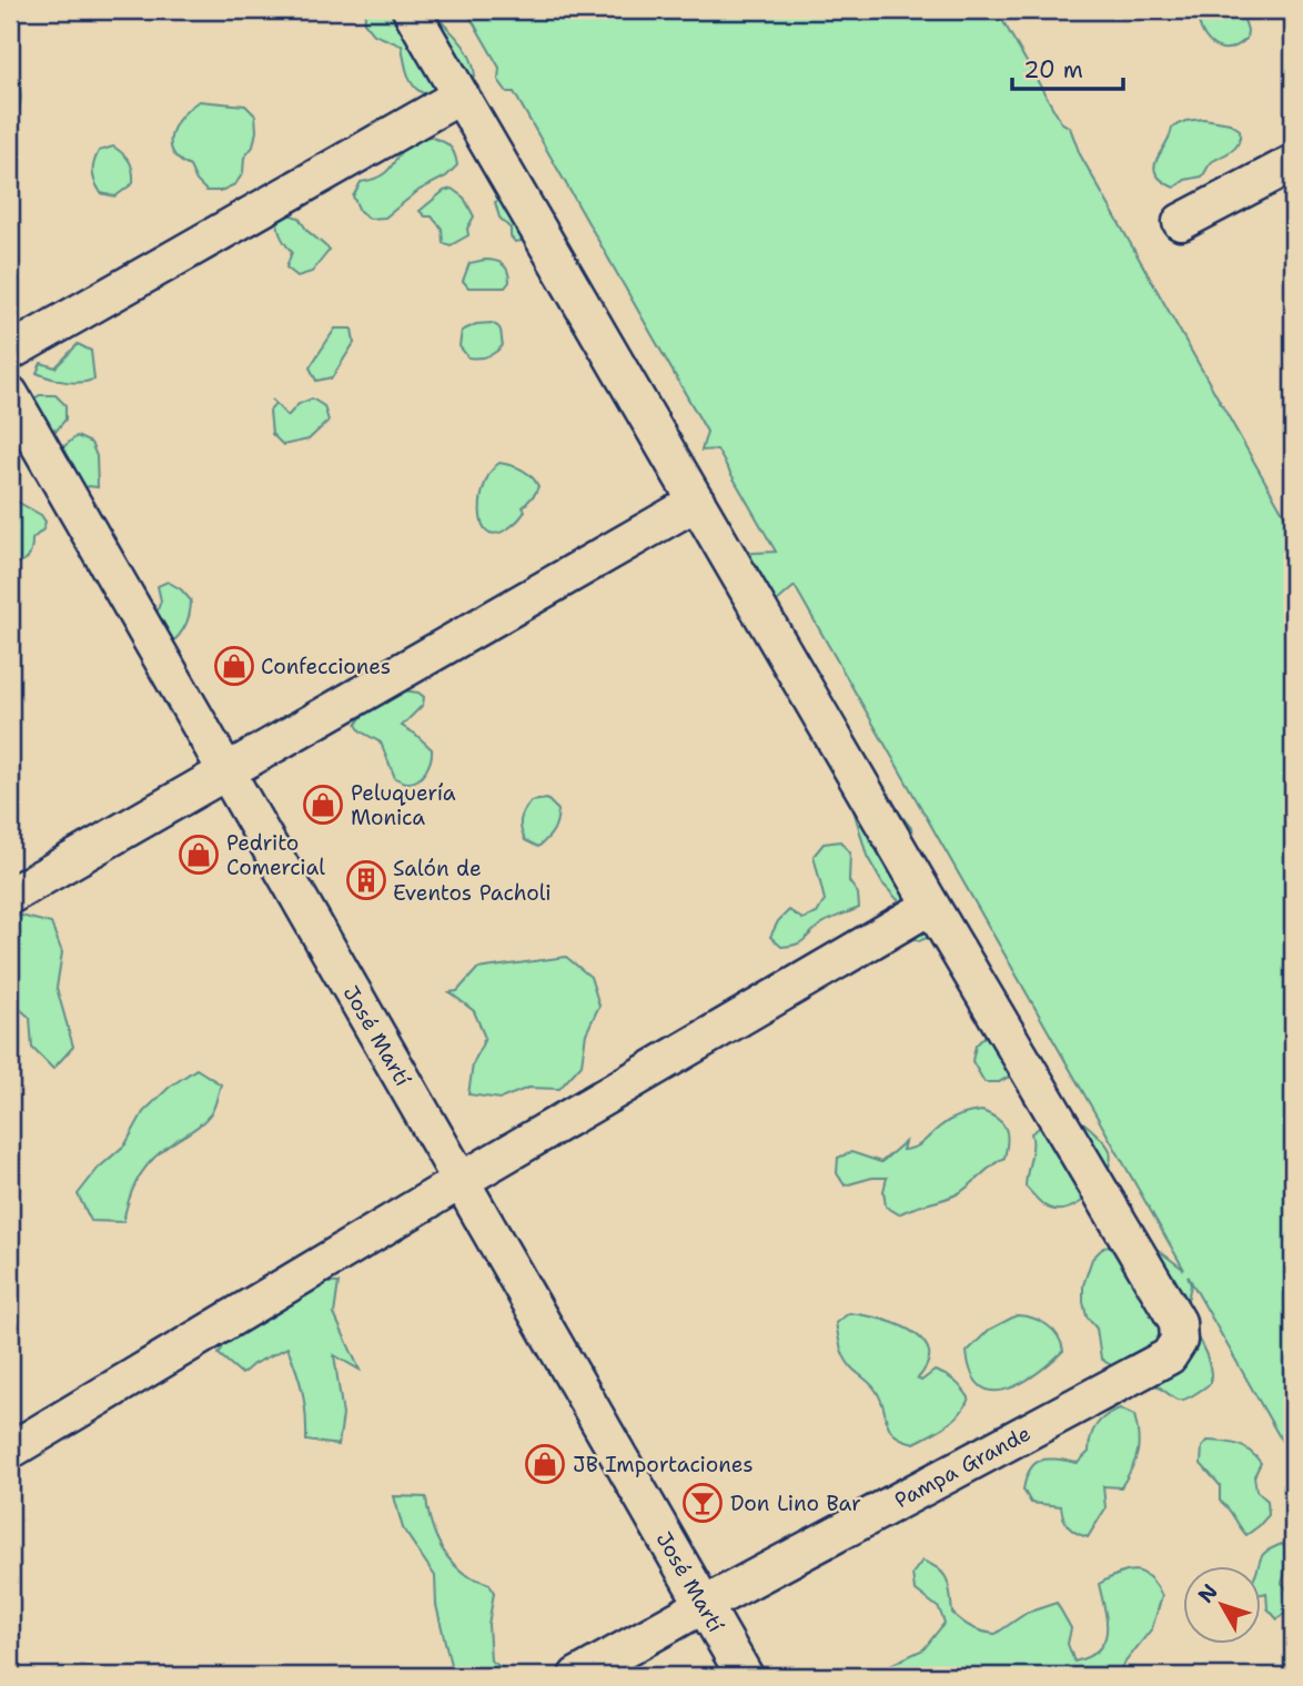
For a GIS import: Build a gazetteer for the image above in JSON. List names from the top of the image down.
{
  "streets": {
    "street": ["José Martí", "Pampa Grande"]
  },
  "crossings": [
    ["José Martí", "Pampa Grande"]
  ],
  "places": {
    "shop": [
      "Confecciones",
      "Peluquería Monica",
      "Pedrito Comercial",
      "JB Importaciones"
    ],
    "building": ["Salón de Eventos Pacholi"],
    "bar": ["Don Lino Bar"]
  },
  "scale_bar": "20 m",
  "north": "top left"
}
